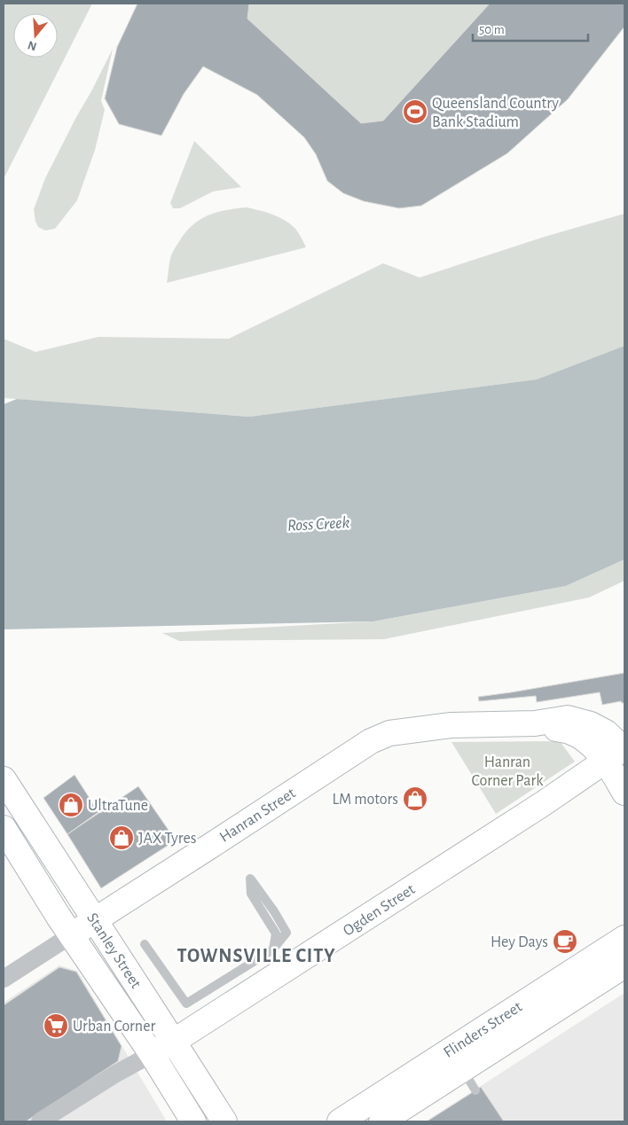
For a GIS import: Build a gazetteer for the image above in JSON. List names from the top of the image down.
{
  "streets": {
    "main road": [
      "Hanran Street",
      "Ogden Street",
      "Stanley Street",
      "Flinders Street"
    ]
  },
  "crossings": [
    ["Hanran Street", "Ogden Street"],
    ["Hanran Street", "Stanley Street"],
    ["Ogden Street", "Stanley Street"]
  ],
  "districts": ["TOWNSVILLE CITY"],
  "water": ["Ross Creek"],
  "parks": ["Hanran Corner Park"],
  "places": {
    "sports": ["Queensland Country Bank Stadium"],
    "shop": ["LM motors", "UltraTune", "JAX Tyres"],
    "cafe": ["Hey Days"],
    "supermarket": ["Urban Corner"]
  },
  "scale_bar": "50 m",
  "north": "bottom"
}
